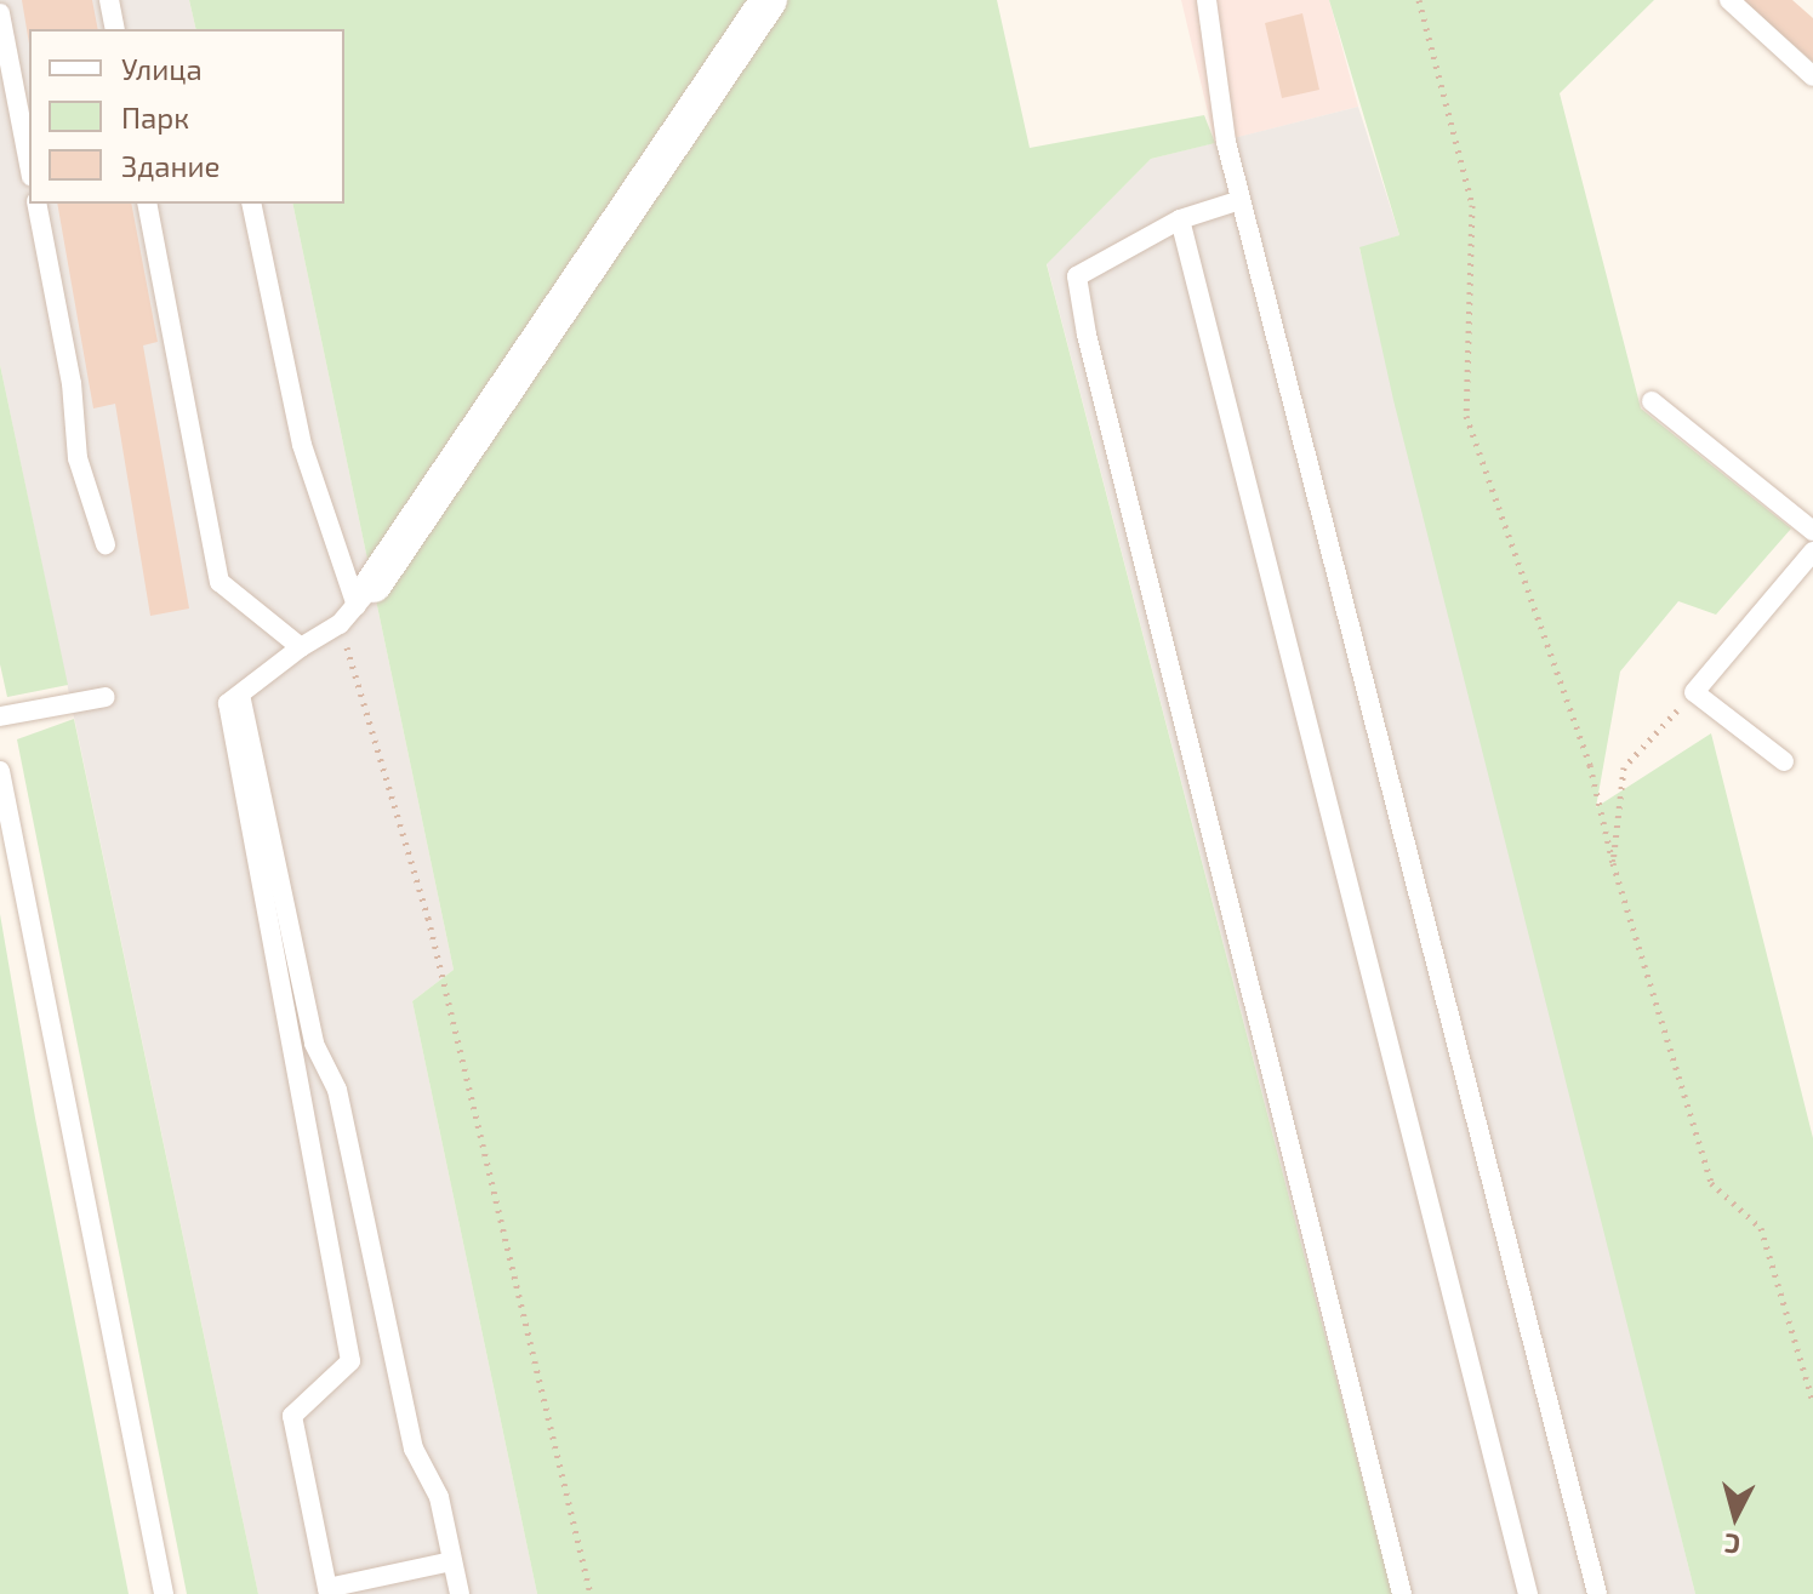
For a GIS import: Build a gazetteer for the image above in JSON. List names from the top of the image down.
{
  "legend": ["Улица", "Парк", "Здание"],
  "north": "bottom"
}
